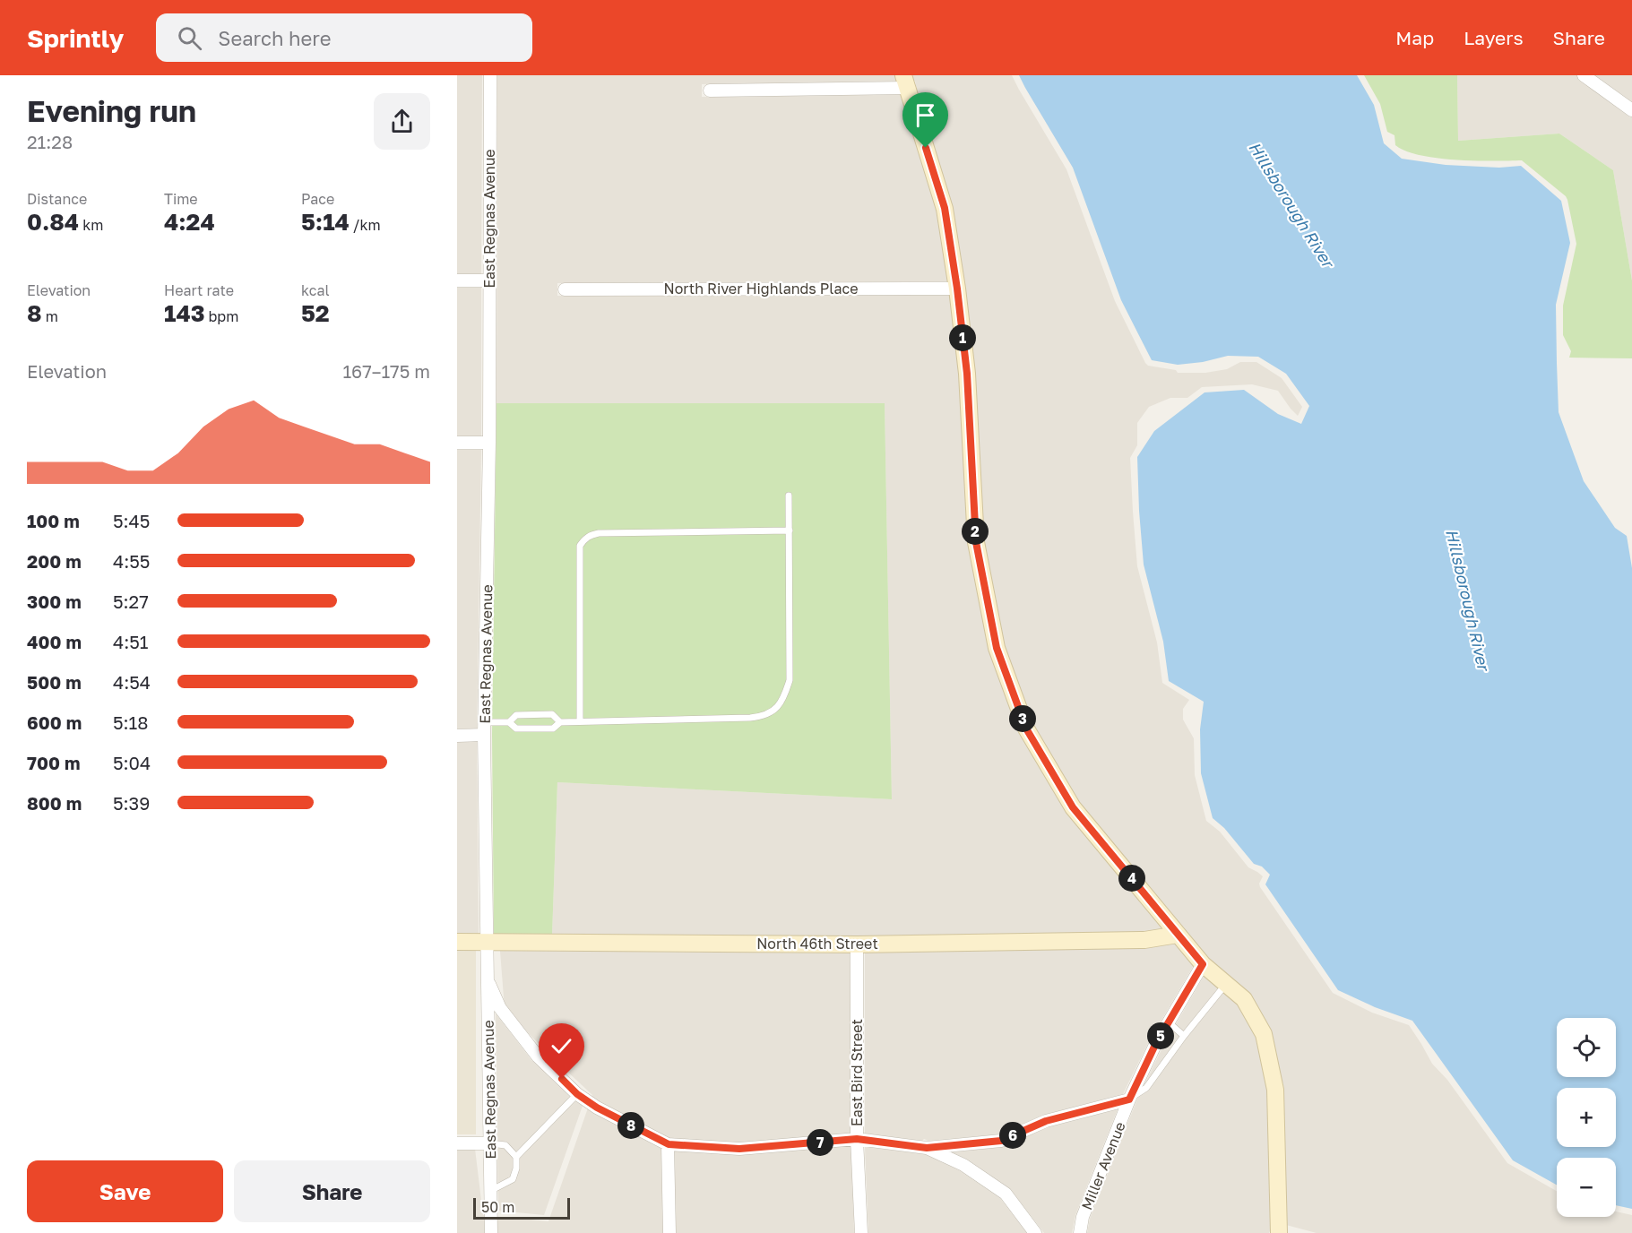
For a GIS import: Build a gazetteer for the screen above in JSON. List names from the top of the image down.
{
  "streets": {
    "street": [
      "East Regnas Avenue",
      "North River Highlands Place",
      "North 46th Street",
      "East Bird Street",
      "Miller Avenue"
    ]
  },
  "crossings": [
    ["East Regnas Avenue", "North 46th Street"],
    ["North 46th Street", "East Bird Street"]
  ],
  "water": ["Hillsborough River"],
  "scale_bar": "50 m",
  "page": {
    "header": "Sprintly",
    "search": "Search here",
    "nav": ["Map", "Layers", "Share"],
    "heading": ["Evening run", "21:28"],
    "stats": [
      ["Distance", "0.84 km"],
      ["Time", "4:24"],
      ["Pace", "5:14 /km"],
      ["Elevation", "8 m"],
      ["Heart rate", "143 bpm"],
      ["kcal", "52"]
    ],
    "pins": [
      "1",
      "2",
      "3",
      "4",
      "5",
      "8",
      "6",
      "7"
    ],
    "chart": ["Elevation", "167–175 m"],
    "list": [
      {
        "name": "100 m",
        "note": "5:45"
      },
      {
        "name": "200 m",
        "note": "4:55"
      },
      {
        "name": "300 m",
        "note": "5:27"
      },
      {
        "name": "400 m",
        "note": "4:51"
      },
      {
        "name": "500 m",
        "note": "4:54"
      },
      {
        "name": "600 m",
        "note": "5:18"
      },
      {
        "name": "700 m",
        "note": "5:04"
      },
      {
        "name": "800 m",
        "note": "5:39"
      }
    ],
    "map_buttons": ["+", "−"],
    "buttons": ["Save", "Share"],
    "scale": "50 m"
  }
}
